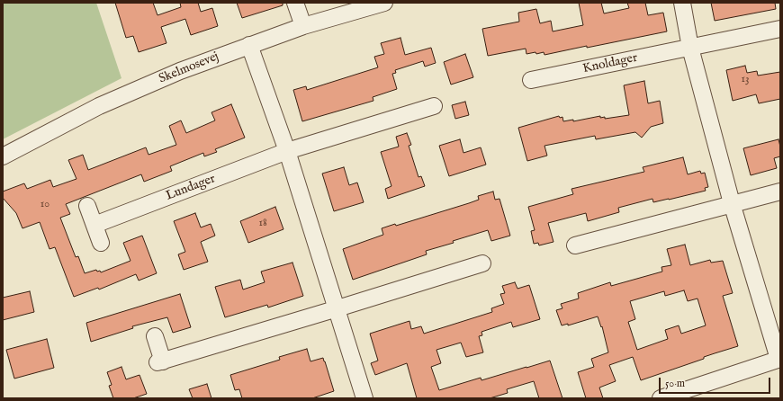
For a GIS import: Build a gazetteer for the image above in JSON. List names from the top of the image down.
{
  "streets": {
    "street": ["Knoldager", "Skelmosevej", "Lundager"]
  },
  "house_numbers": ["13", "10", "18"],
  "scale_bar": "50 m"
}
